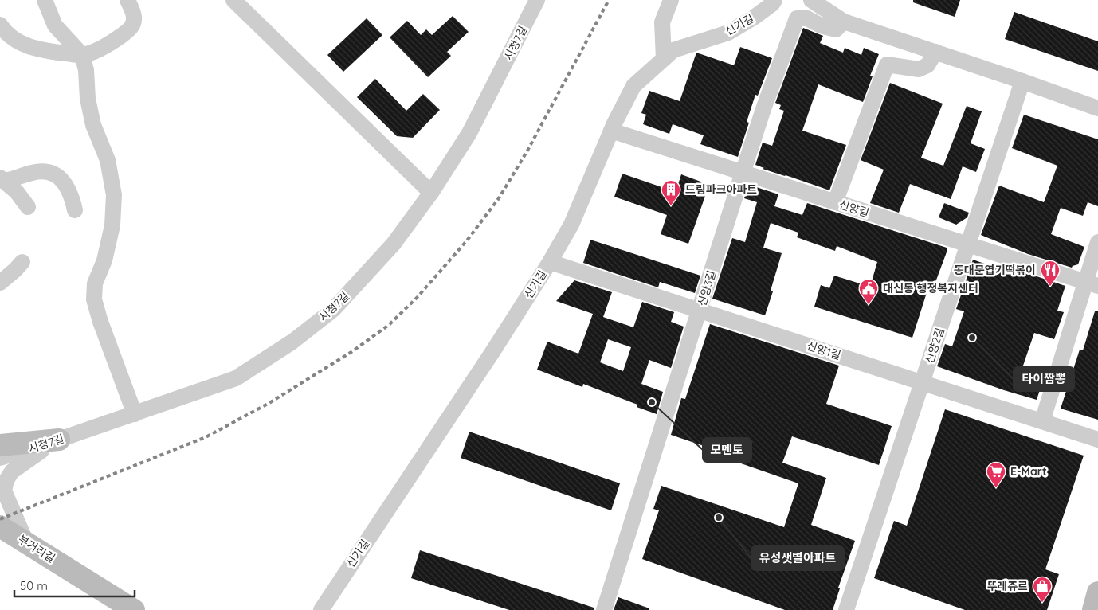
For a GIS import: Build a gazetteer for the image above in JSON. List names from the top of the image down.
{
  "streets": {
    "street": [
      "신기길",
      "시청7길",
      "신양길",
      "신양3길",
      "신양2길",
      "신양1길",
      "부거리길"
    ]
  },
  "crossings": [
    ["신기길", "신양길"],
    ["신기길", "신양1길"],
    ["신양길", "신양3길"],
    ["신양길", "신양2길"],
    ["신양3길", "신양1길"],
    ["신양2길", "신양1길"]
  ],
  "places": {
    "building": ["드림파크아파트"],
    "restaurant": ["동대문엽기떡볶이"],
    "public building": ["대신동 행정복지센터"],
    "other": ["타이짬뽕", "모멘토", "유성샛별아파트"],
    "supermarket": ["E-Mart"],
    "shop": ["뚜레쥬르"]
  },
  "scale_bar": "50 m"
}
